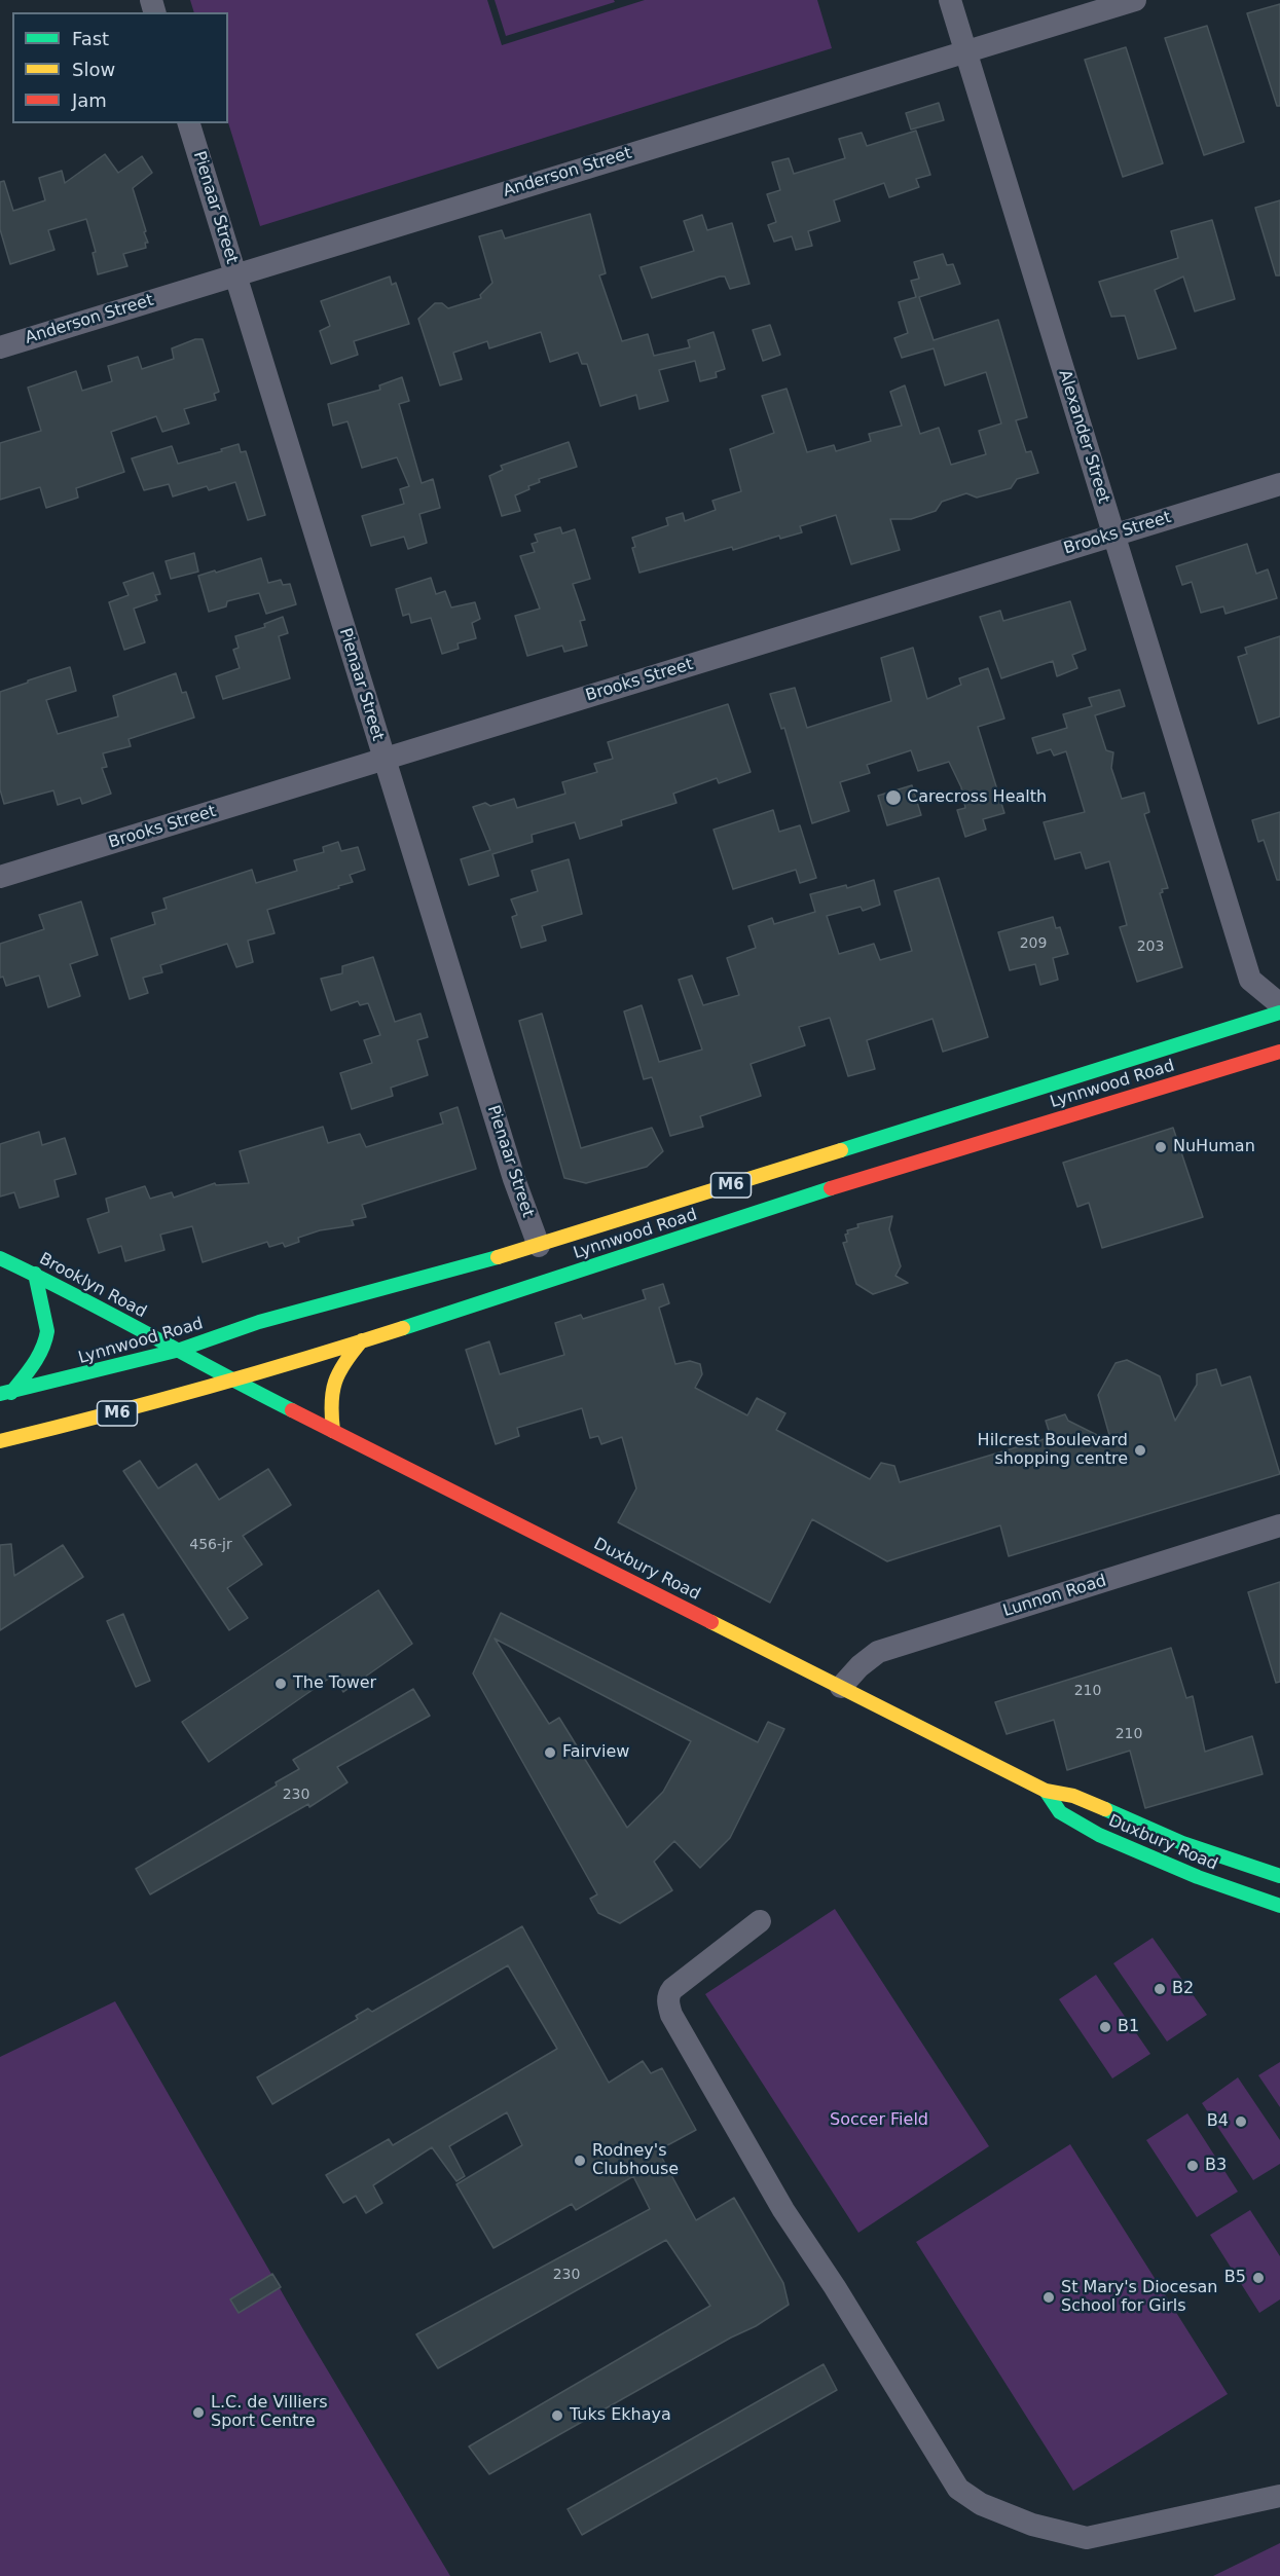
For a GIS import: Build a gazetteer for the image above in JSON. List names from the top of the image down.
{
  "streets": {
    "main road": [
      "Lynnwood Road",
      "M6",
      "Brooklyn Road",
      "Duxbury Road"
    ],
    "street": [
      "Anderson Street",
      "Pienaar Street",
      "Alexander Street",
      "Brooks Street",
      "Lunnon Road"
    ]
  },
  "crossings": [
    ["Anderson Street", "Pienaar Street"],
    ["Anderson Street", "Alexander Street"],
    ["Pienaar Street", "Brooks Street"],
    ["Pienaar Street", "Lynnwood Road"],
    ["Alexander Street", "Brooks Street"],
    ["Lynnwood Road", "Brooklyn Road"],
    ["Lynnwood Road", "Duxbury Road"],
    ["Brooklyn Road", "Duxbury Road"],
    ["Duxbury Road", "Lunnon Road"]
  ],
  "parks": ["Soccer Field"],
  "places": [
    "Carecross Health",
    "NuHuman",
    "Hilcrest Boulevard shopping centre",
    "The Tower",
    "Fairview",
    "B2",
    "B1",
    "B4",
    "Rodney's Clubhouse",
    "B3",
    "B5",
    "St Mary's Diocesan School for Girls",
    "L.C. de Villiers Sport Centre",
    "Tuks Ekhaya"
  ],
  "house_numbers": [
    "209",
    "203",
    "456-jr",
    "210",
    "210",
    "230",
    "230"
  ],
  "legend": ["Fast", "Slow", "Jam"]
}
